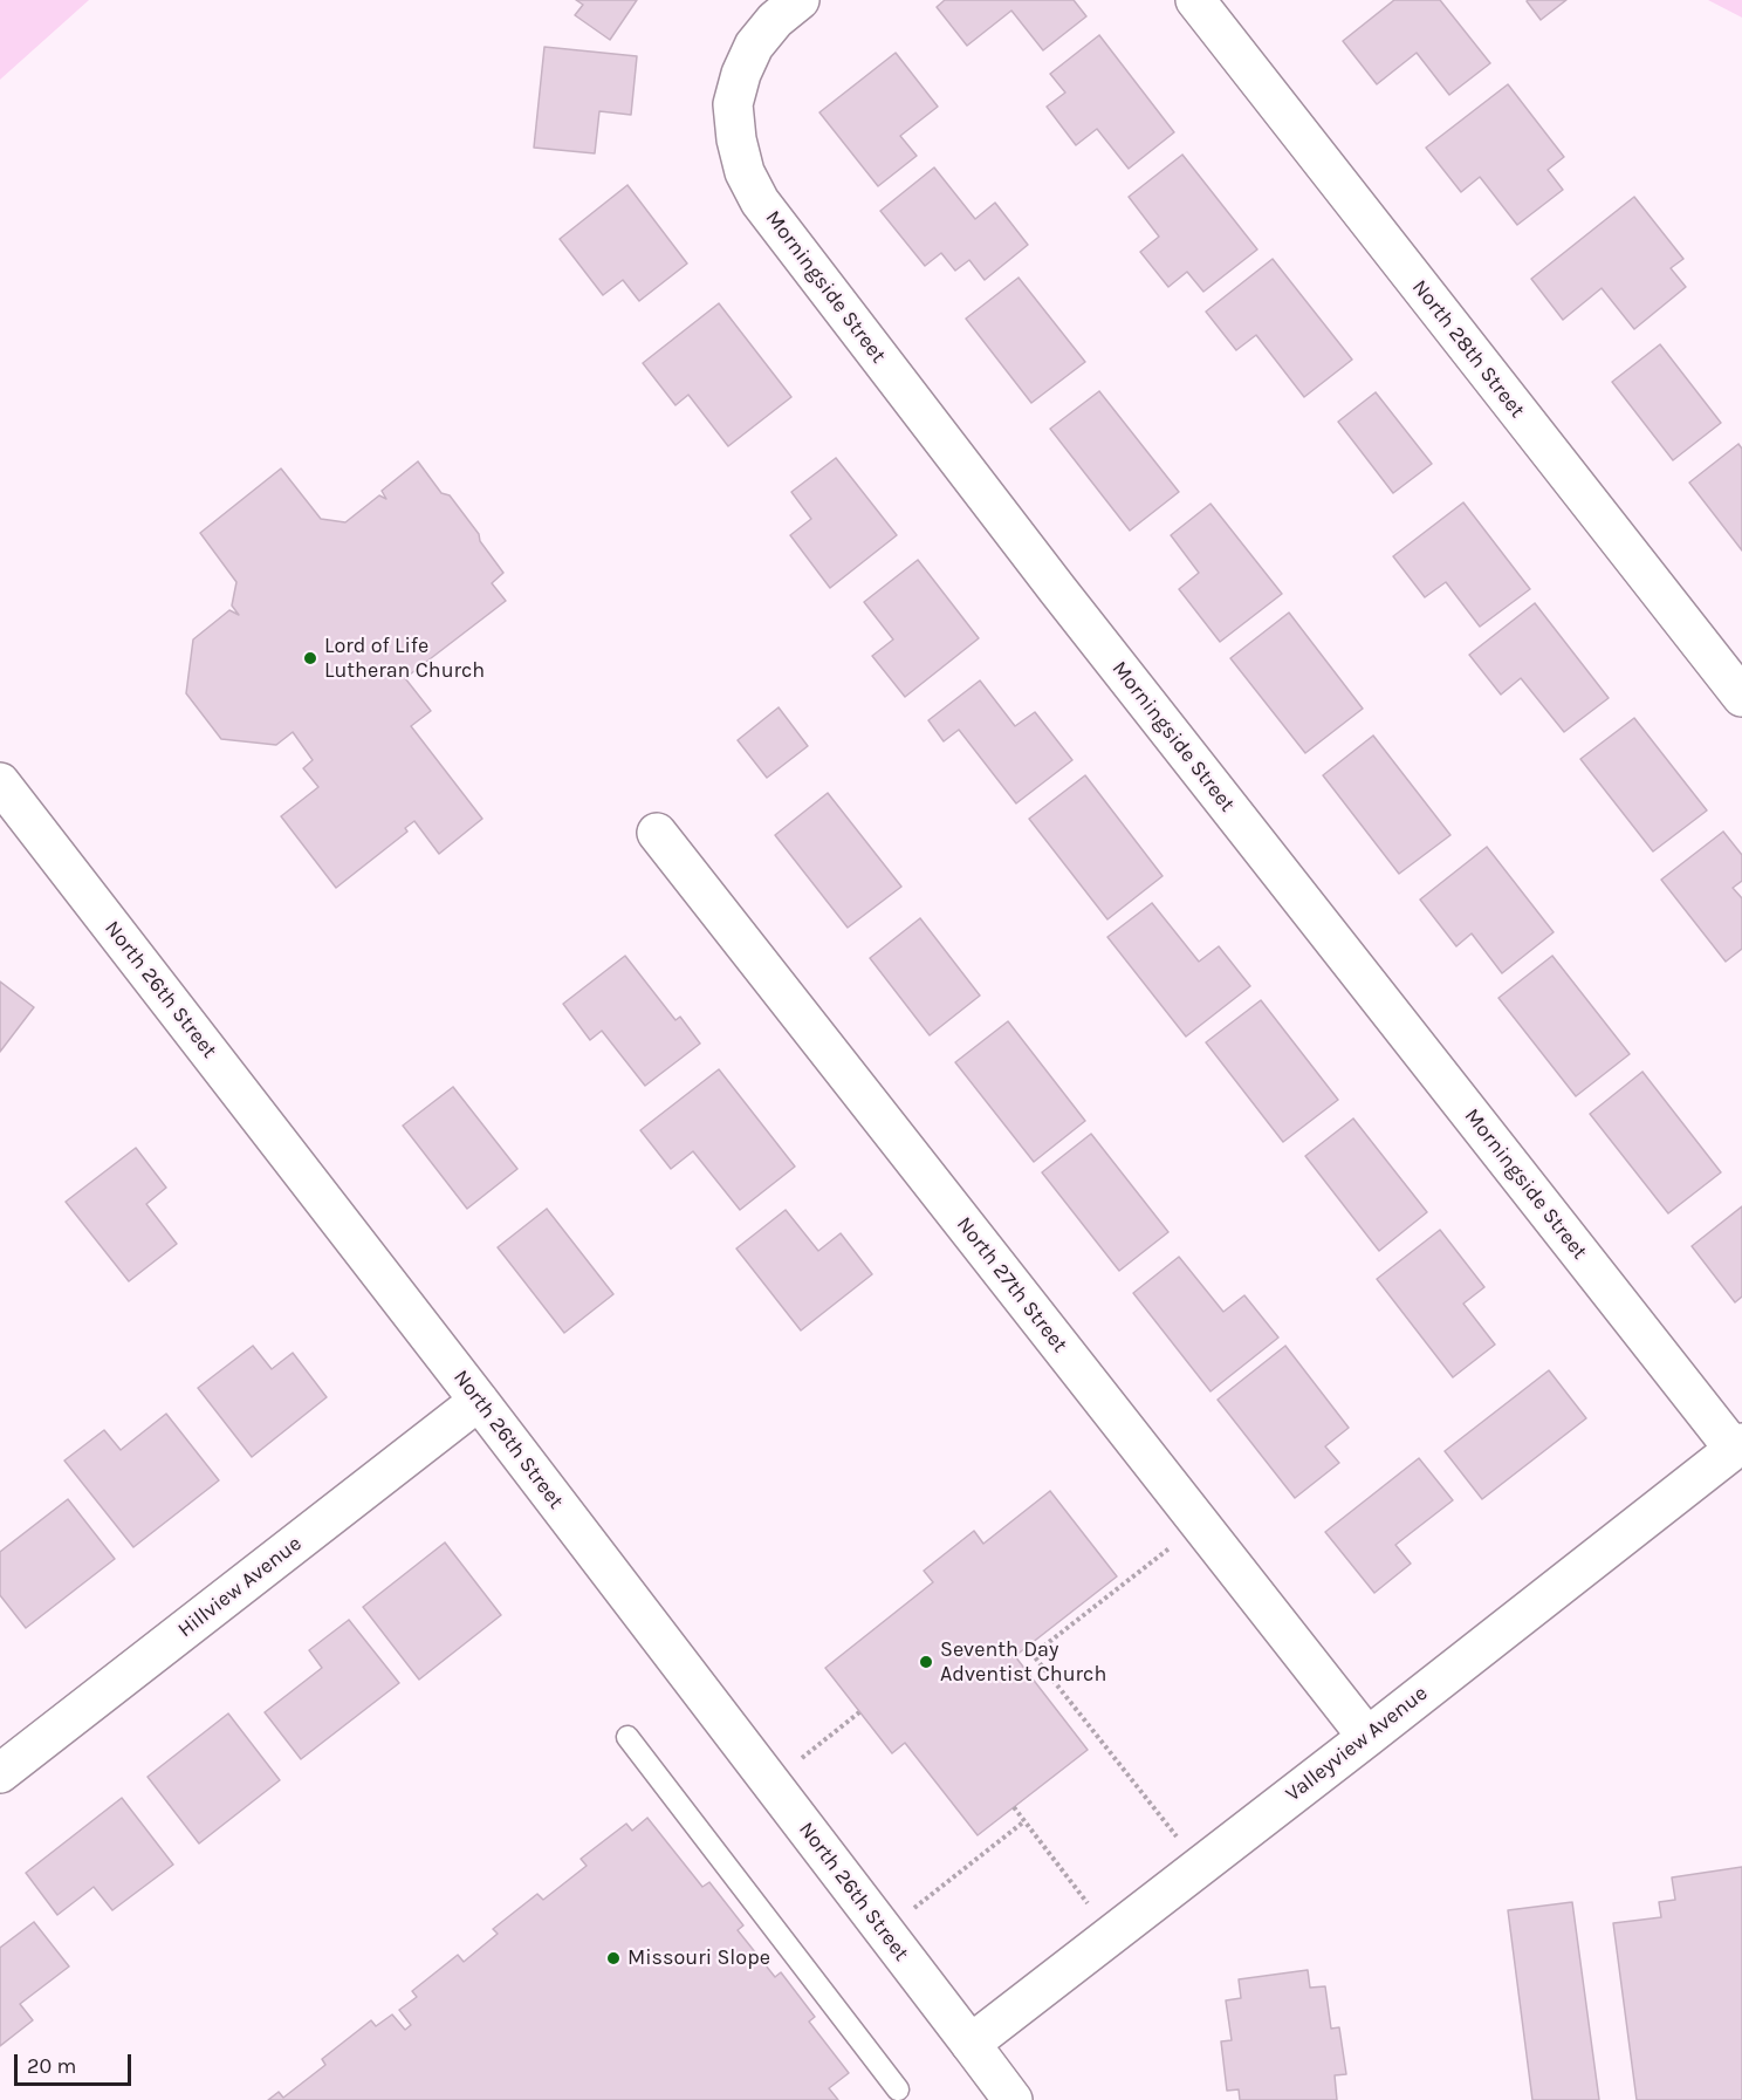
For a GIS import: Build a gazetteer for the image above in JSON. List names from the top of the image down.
{
  "streets": {
    "street": [
      "Morningside Street",
      "North 28th Street",
      "North 26th Street",
      "North 27th Street",
      "Hillview Avenue",
      "Valleyview Avenue"
    ]
  },
  "crossings": [
    ["Morningside Street", "Valleyview Avenue"],
    ["North 26th Street", "Hillview Avenue"],
    ["North 26th Street", "Valleyview Avenue"],
    ["North 27th Street", "Valleyview Avenue"]
  ],
  "places": ["Lord of Life Lutheran Church", "Seventh Day Adventist Church", "Missouri Slope"],
  "scale_bar": "20 m"
}
